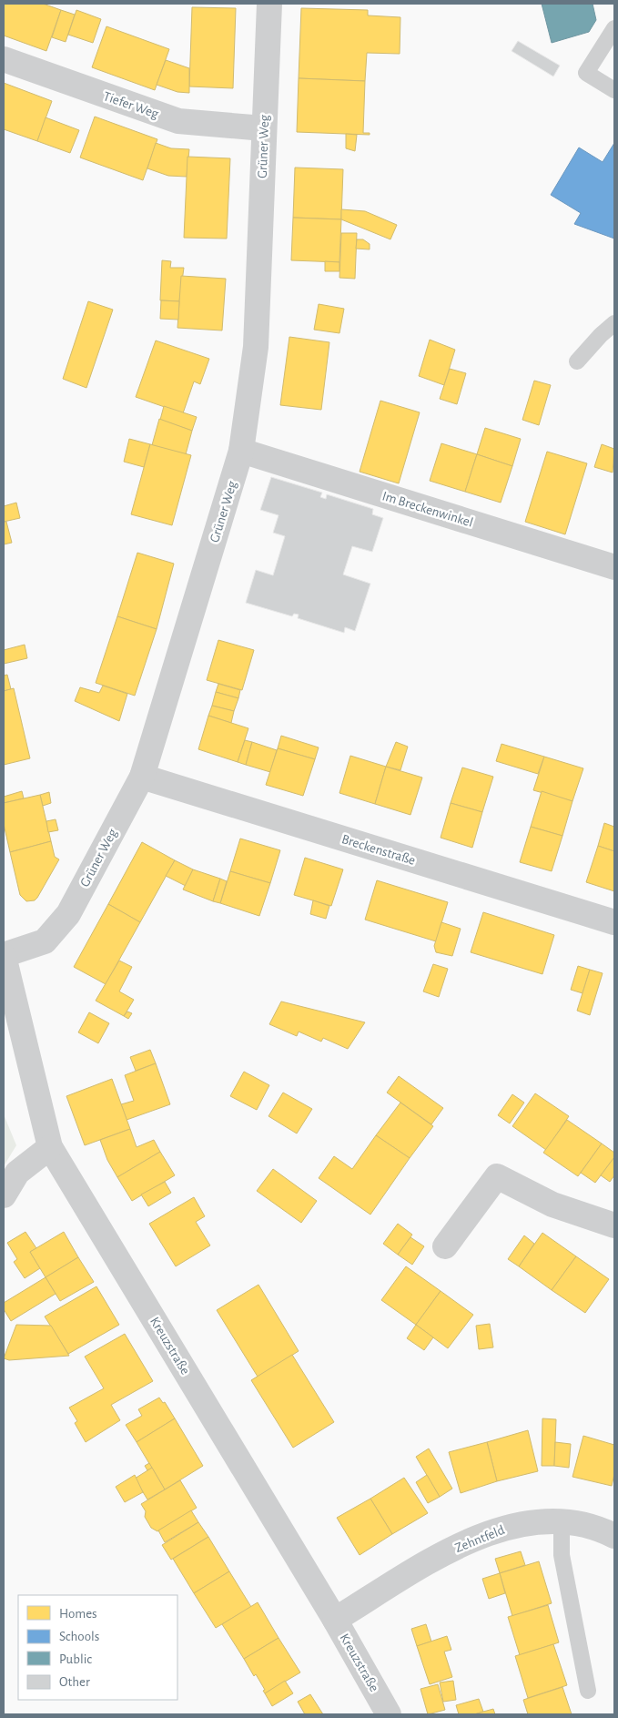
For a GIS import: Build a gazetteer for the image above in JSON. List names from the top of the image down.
{
  "streets": {
    "street": [
      "Tiefer Weg",
      "Grüner Weg",
      "Im Breckenwinkel",
      "Breckenstraße",
      "Kreuzstraße",
      "Zehntfeld"
    ]
  },
  "crossings": [
    ["Tiefer Weg", "Grüner Weg"],
    ["Grüner Weg", "Im Breckenwinkel"],
    ["Grüner Weg", "Breckenstraße"],
    ["Grüner Weg", "Kreuzstraße"],
    ["Kreuzstraße", "Zehntfeld"]
  ],
  "legend": [
    "Homes",
    "Schools",
    "Public",
    "Other"
  ]
}
